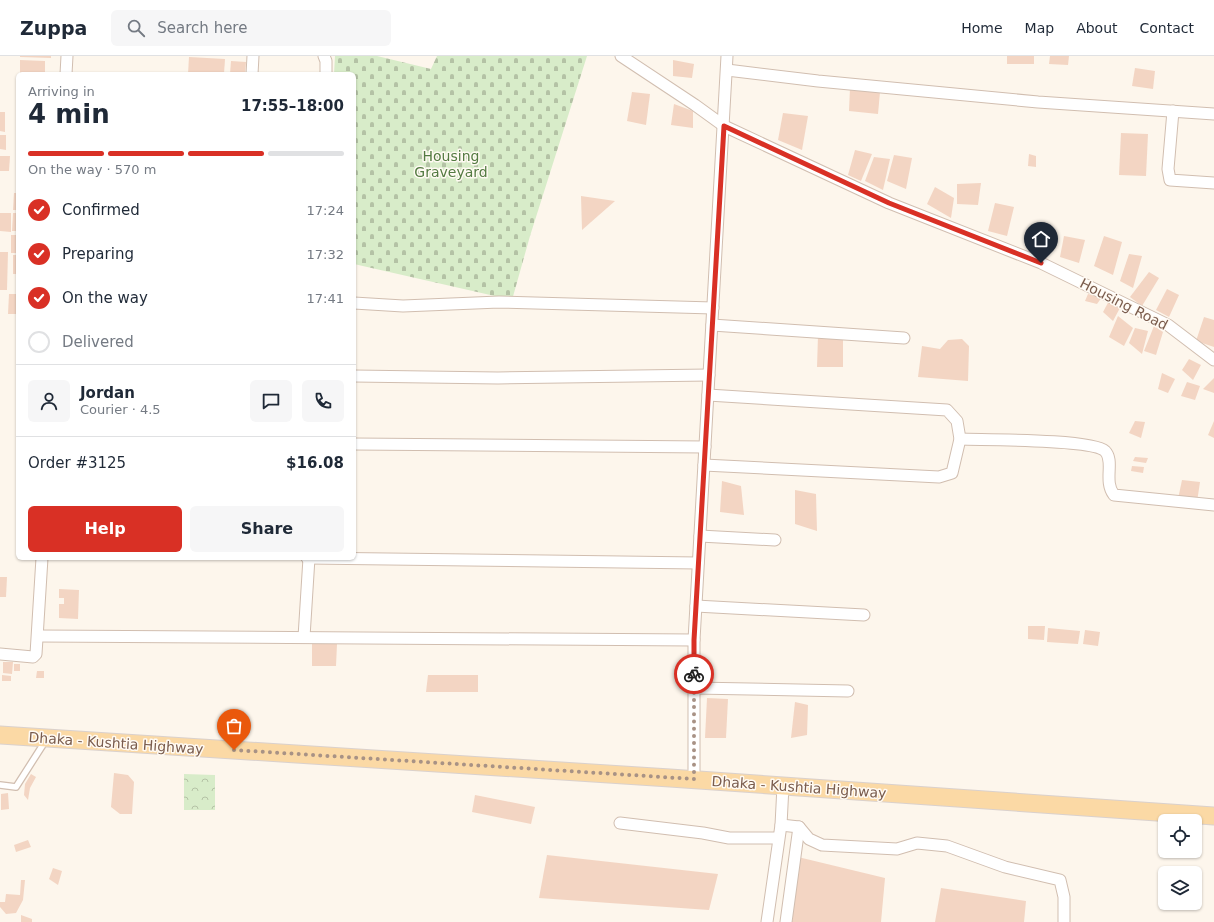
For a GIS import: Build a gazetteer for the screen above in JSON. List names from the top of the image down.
{
  "streets": {
    "main road": ["Dhaka - Kushtia Highway"],
    "street": ["Housing Road"]
  },
  "parks": ["Housing Graveyard"],
  "page": {
    "header": "Zuppa",
    "search": "Search here",
    "nav": [
      "Home",
      "Map",
      "About",
      "Contact"
    ],
    "heading": ["4 min", "Arriving in", "17:55–18:00"],
    "panel": [
      "Jordan",
      "Courier · 4.5",
      "Order #3125",
      "$16.08"
    ],
    "bar": "On the way · 570 m",
    "list": [
      ["Confirmed", "17:24"],
      ["Preparing", "17:32"],
      ["On the way", "17:41"],
      "Delivered"
    ],
    "buttons": ["Help", "Share"]
  }
}
